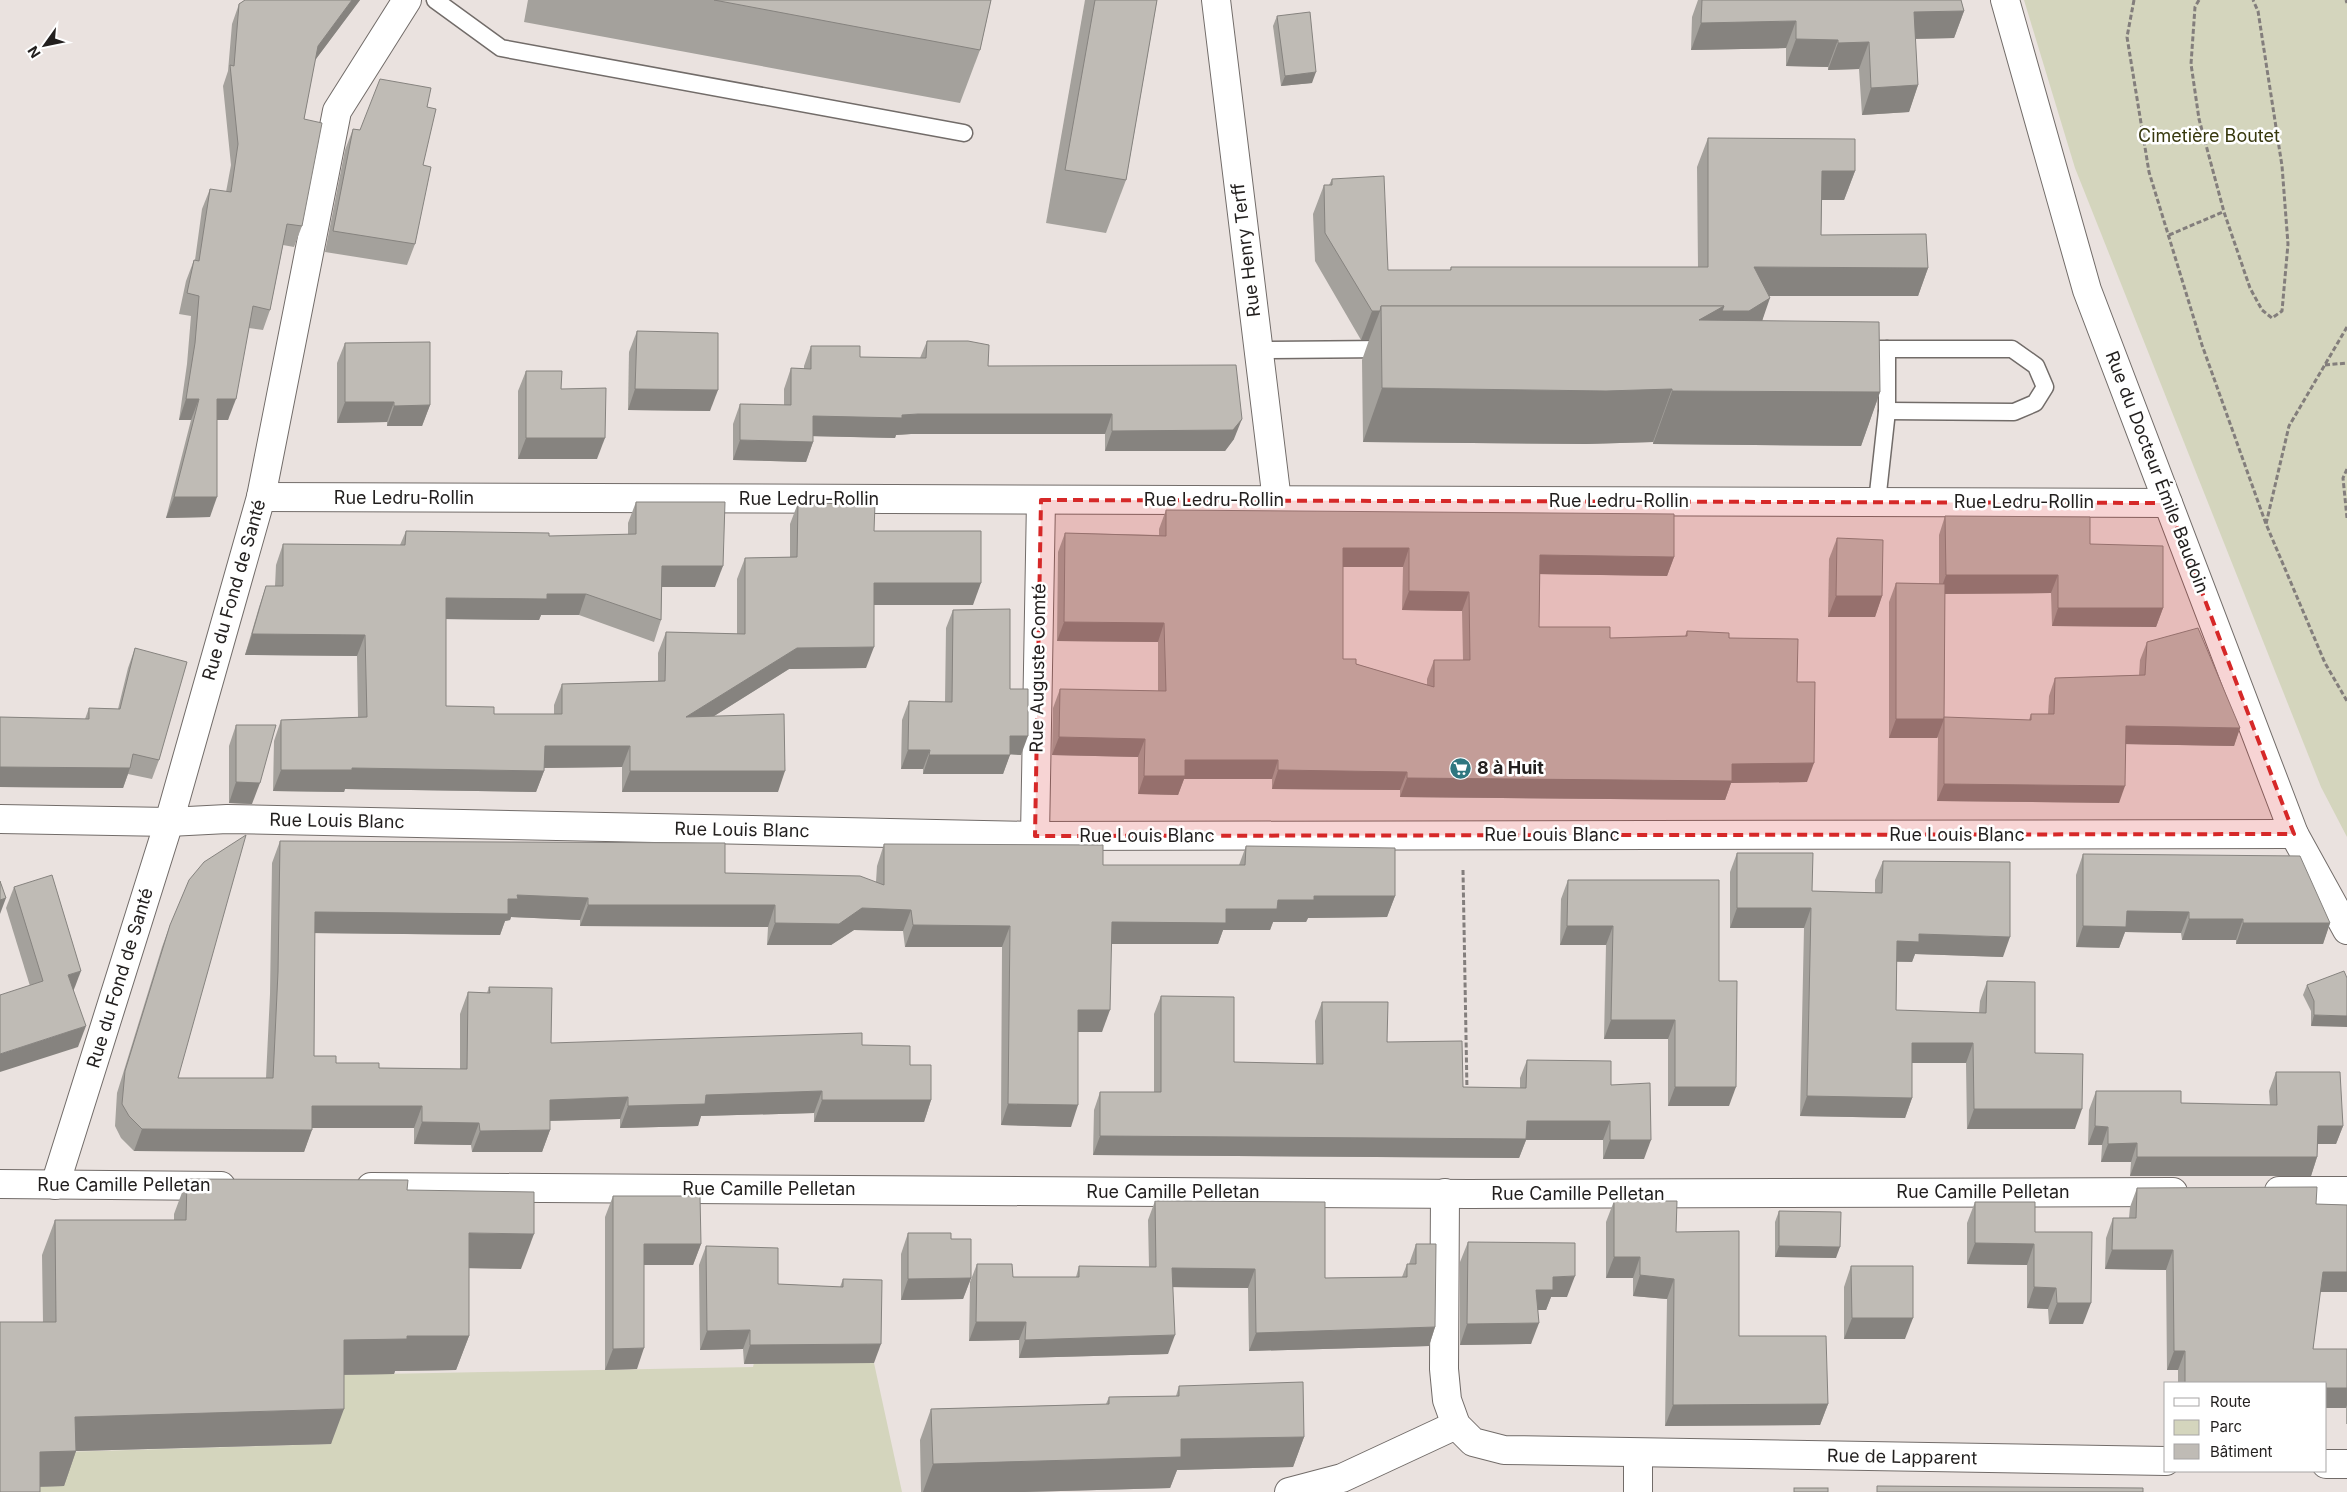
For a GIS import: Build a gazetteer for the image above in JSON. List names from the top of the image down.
{
  "streets": {
    "street": [
      "Rue Henry Terff",
      "Rue du Docteur Émile Baudoin",
      "Rue Ledru-Rollin",
      "Rue du Fond de Santé",
      "Rue Auguste Comté",
      "Rue Louis Blanc",
      "Rue Camille Pelletan",
      "Rue de Lapparent"
    ]
  },
  "crossings": [
    ["Rue Henry Terff", "Rue Ledru-Rollin"],
    ["Rue du Docteur Émile Baudoin", "Rue Ledru-Rollin"],
    ["Rue du Docteur Émile Baudoin", "Rue Louis Blanc"],
    ["Rue Ledru-Rollin", "Rue du Fond de Santé"],
    ["Rue Ledru-Rollin", "Rue Auguste Comté"],
    ["Rue du Fond de Santé", "Rue Louis Blanc"],
    ["Rue du Fond de Santé", "Rue Camille Pelletan"],
    ["Rue Auguste Comté", "Rue Louis Blanc"]
  ],
  "parks": ["Cimetière Boutet"],
  "places": {
    "supermarket": ["8 à Huit"]
  },
  "legend": ["Route", "Parc", "Bâtiment"],
  "north": "bottom left"
}
